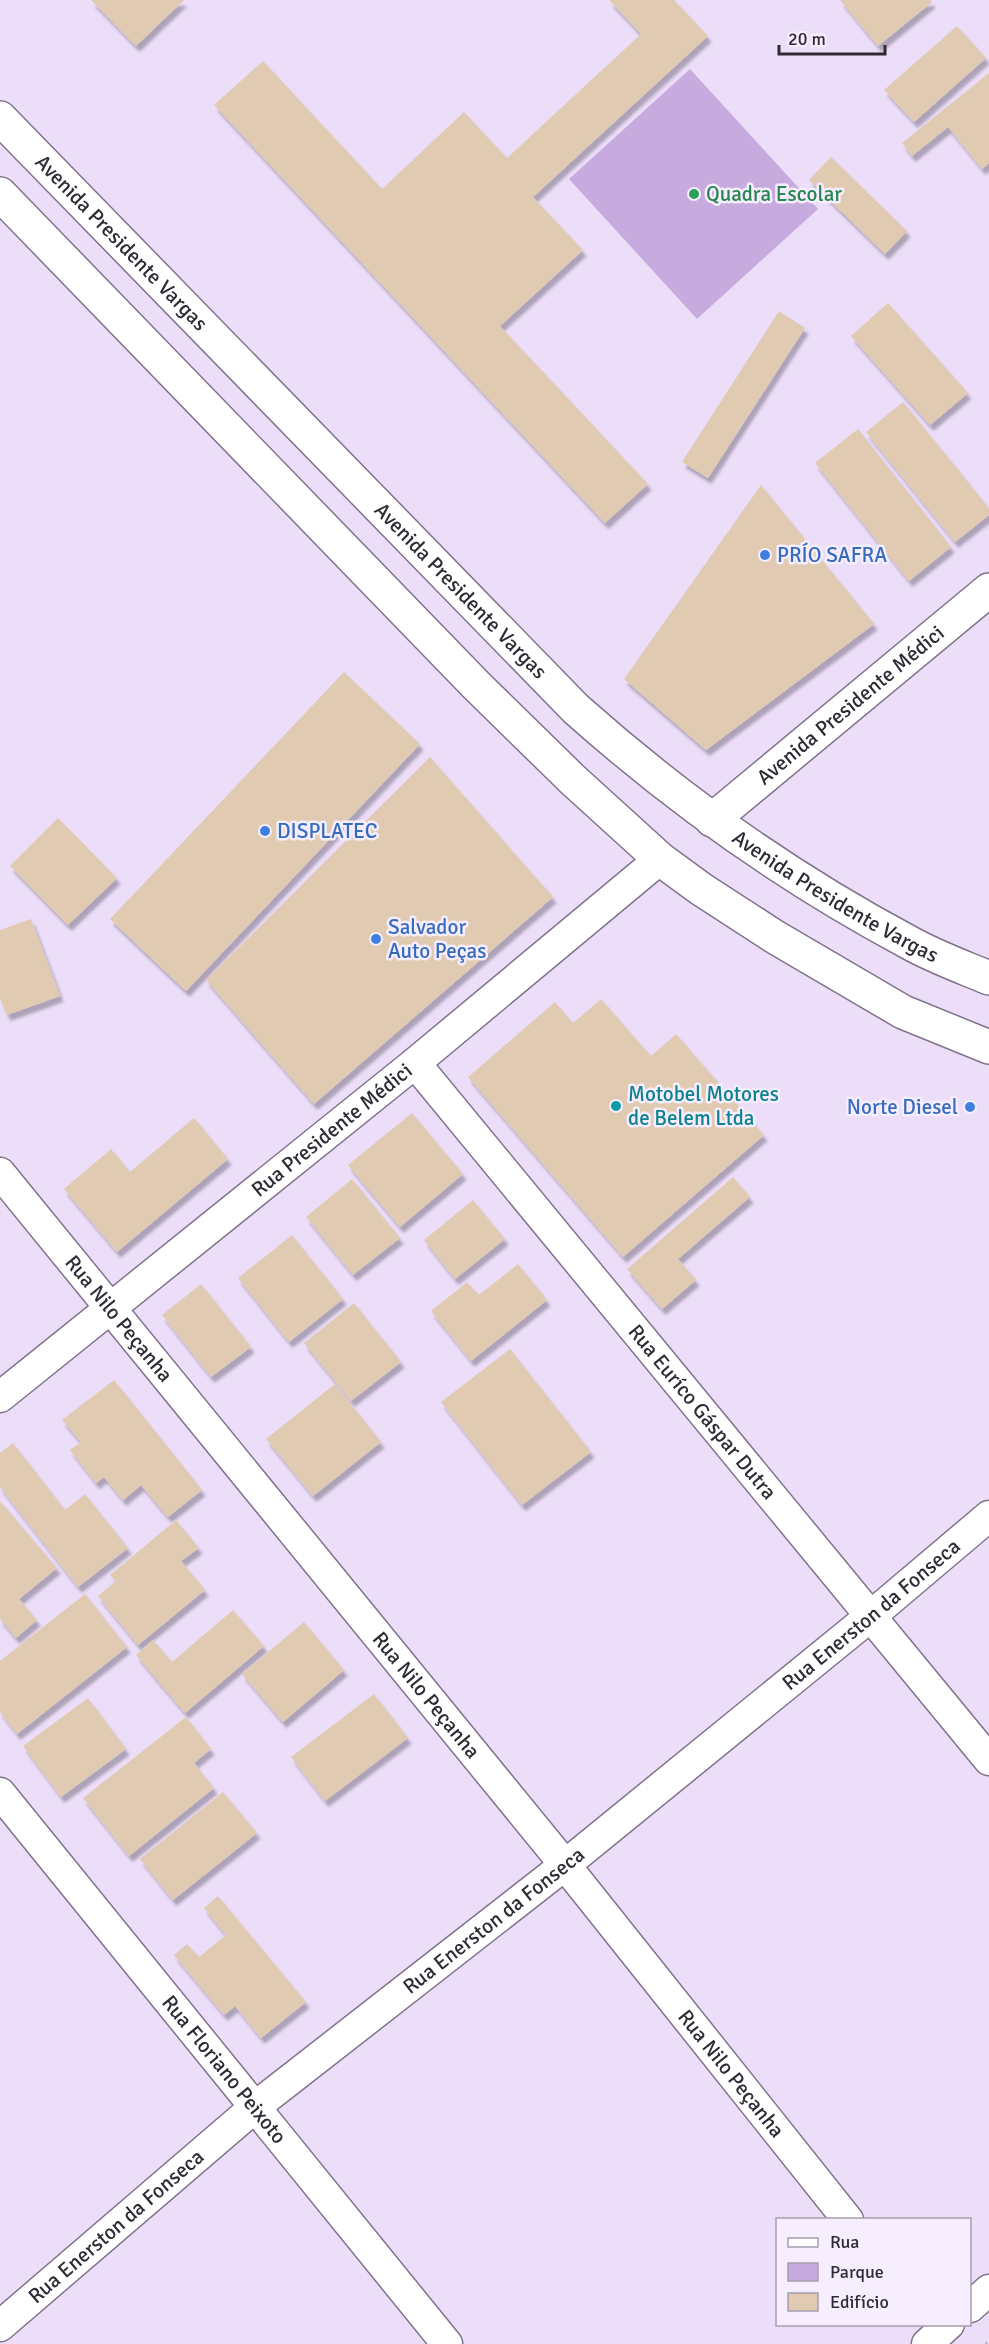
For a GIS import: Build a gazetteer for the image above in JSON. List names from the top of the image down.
{
  "streets": {
    "main road": ["Avenida Presidente Vargas", "Avenida Presidente Médici"],
    "street": [
      "Rua Presidente Médici",
      "Rua Nilo Peçanha",
      "Rua Euríco Gáspar Dutra",
      "Rua Enerston da Fonseca",
      "Rua Floriano Peixoto"
    ]
  },
  "crossings": [
    ["Avenida Presidente Vargas", "Avenida Presidente Médici"],
    ["Rua Presidente Médici", "Rua Nilo Peçanha"],
    ["Rua Presidente Médici", "Rua Euríco Gáspar Dutra"],
    ["Rua Nilo Peçanha", "Rua Enerston da Fonseca"],
    ["Rua Euríco Gáspar Dutra", "Rua Enerston da Fonseca"],
    ["Rua Enerston da Fonseca", "Rua Floriano Peixoto"]
  ],
  "places": [
    "Quadra Escolar",
    "PRÍO SAFRA",
    "DISPLATEC",
    "Salvador Auto Peças",
    "Motobel Motores de Belem Ltda",
    "Norte Diesel"
  ],
  "legend": ["Rua", "Parque", "Edifício"],
  "scale_bar": "20 m"
}
